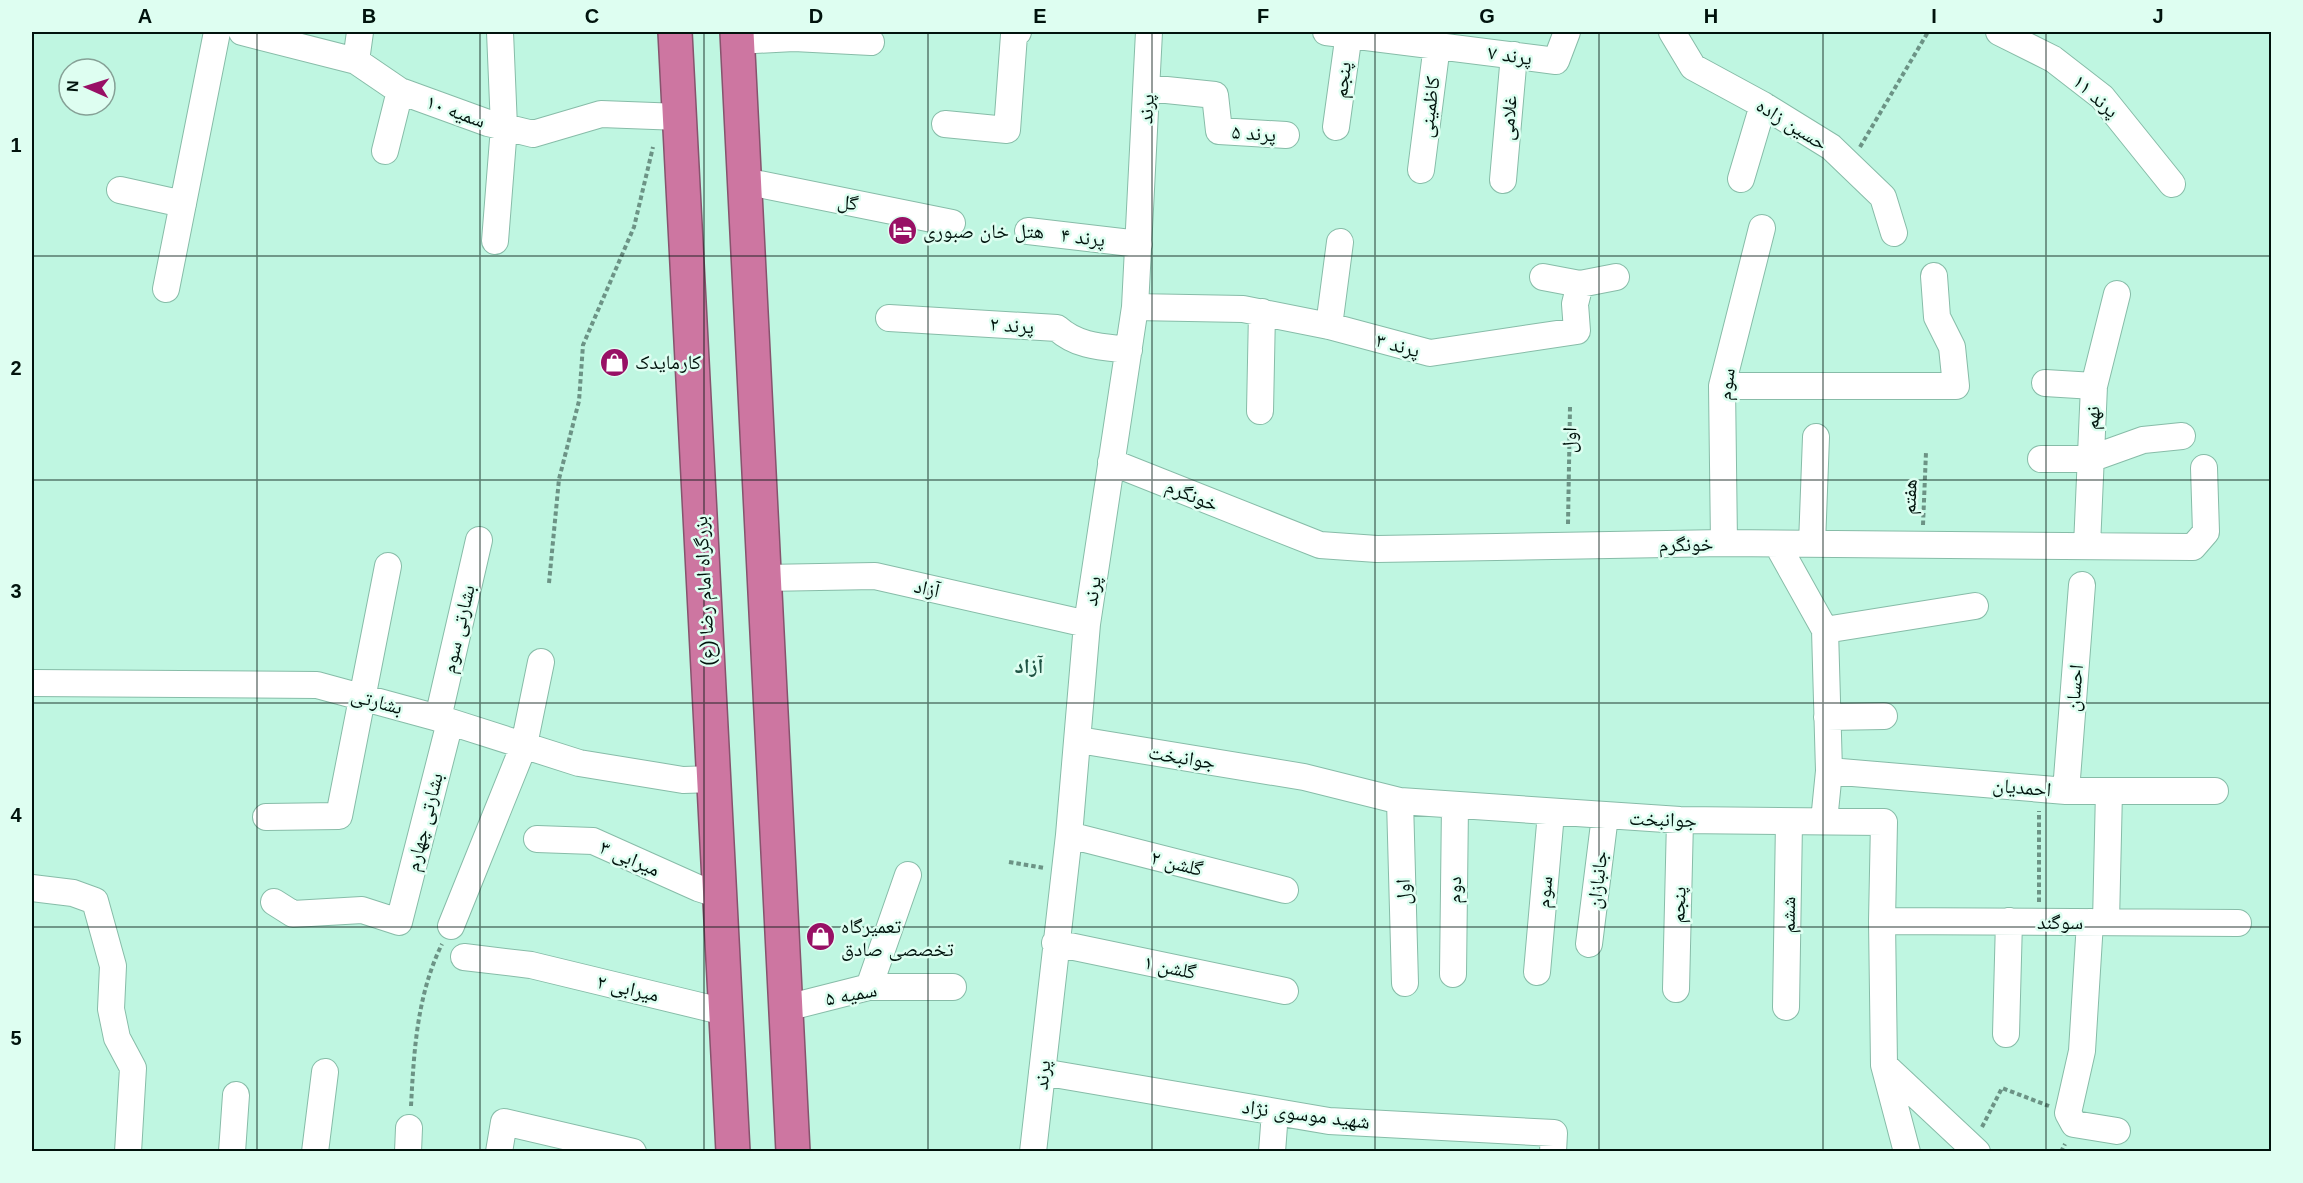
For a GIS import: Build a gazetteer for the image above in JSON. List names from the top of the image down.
{
  "streets": {
    "highway": ["بزرگراه امام رضا (ع)"],
    "street": [
      "پرند ۷",
      "پنجم",
      "پرند ۱۱",
      "کاظمینی",
      "پرند",
      "سمیه ۱۰",
      "غلامی",
      "حسین زاده",
      "پرند ۵",
      "گل",
      "پرند ۴",
      "پرند ۲",
      "پرند ۳",
      "سوم",
      "نهم",
      "اول",
      "خونگرم",
      "آزاد",
      "بشارتی سوم",
      "احسان",
      "بشارتی",
      "جوانبخت",
      "احمدیان",
      "بشارتی چهارم",
      "میرابی ۳",
      "گلشن ۲",
      "جانبازان",
      "دوم",
      "ششم",
      "سوگند",
      "گلشن ۱",
      "میرابی ۲",
      "سمیه ۵",
      "شهید موسوی نژاد"
    ],
    "path": ["هفتم"]
  },
  "crossings": [
    ["پرند ۷", "پنجم"],
    ["پرند ۷", "کاظمینی"],
    ["پرند ۷", "غلامی"],
    ["پنجم", "جوانبخت"],
    ["پرند", "پرند ۵"],
    ["پرند", "پرند ۴"],
    ["پرند", "پرند ۲"],
    ["پرند", "پرند ۳"],
    ["پرند", "خونگرم"],
    ["پرند", "آزاد"],
    ["پرند", "جوانبخت"],
    ["پرند", "گلشن ۲"],
    ["پرند", "گلشن ۱"],
    ["پرند", "شهید موسوی نژاد"],
    ["سمیه ۱۰", "بزرگراه امام رضا (ع)"],
    ["سوم", "خونگرم"],
    ["سوم", "جوانبخت"],
    ["نهم", "خونگرم"],
    ["اول", "خونگرم"],
    ["اول", "جوانبخت"],
    ["خونگرم", "هفتم"],
    ["بزرگراه امام رضا (ع)", "بشارتی"],
    ["بزرگراه امام رضا (ع)", "میرابی ۳"],
    ["بزرگراه امام رضا (ع)", "میرابی ۲"],
    ["بشارتی سوم", "بشارتی"],
    ["بشارتی سوم", "بشارتی چهارم"],
    ["احسان", "احمدیان"],
    ["بشارتی", "بشارتی چهارم"],
    ["جوانبخت", "جانبازان"],
    ["جوانبخت", "دوم"],
    ["جوانبخت", "ششم"],
    ["جوانبخت", "سوگند"]
  ],
  "districts": ["آزاد"],
  "places": {
    "hotel": ["هتل خان صبوری"],
    "shop": ["کارمایدک", "تعمیرگاه تخصصی صادق"]
  },
  "north": "left",
  "grid": {
    "columns": [
      "A",
      "B",
      "C",
      "D",
      "E",
      "F",
      "G",
      "H",
      "I",
      "J"
    ],
    "rows": [
      "1",
      "2",
      "3",
      "4",
      "5"
    ]
  }
}
